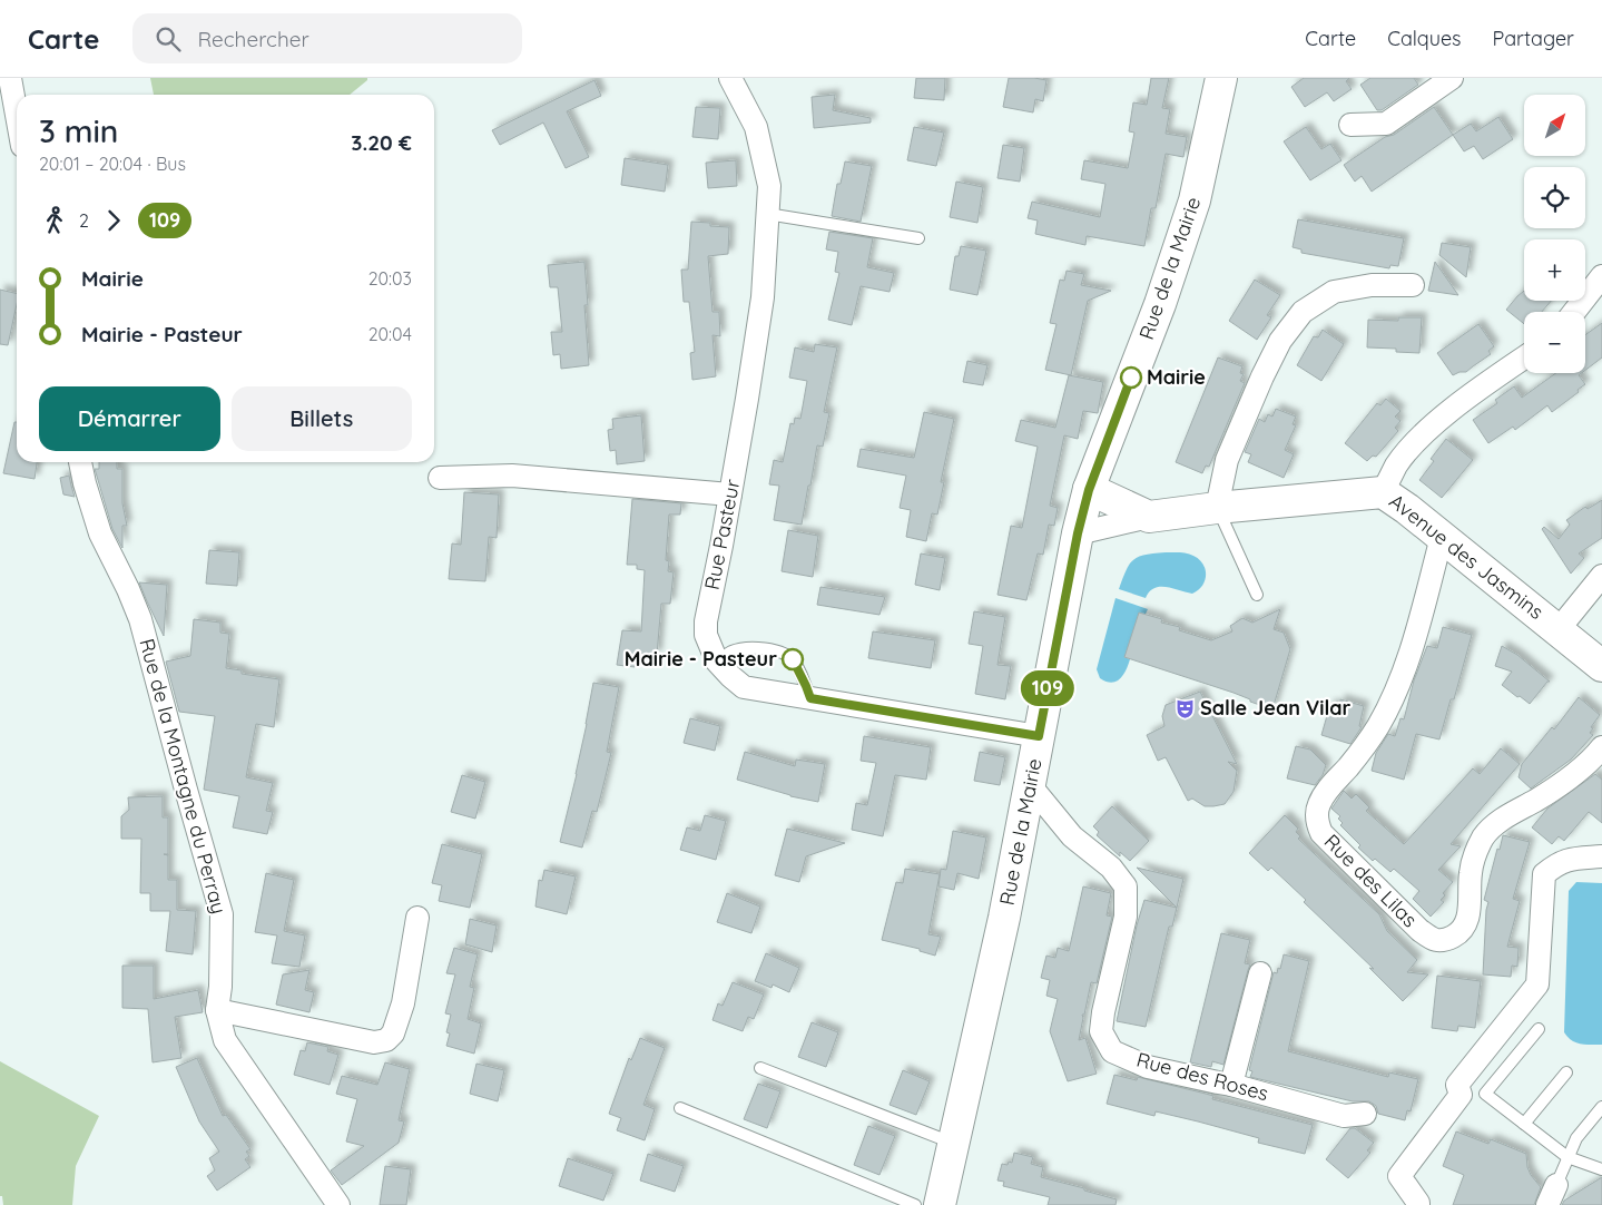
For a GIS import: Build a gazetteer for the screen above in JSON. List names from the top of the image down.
{
  "streets": {
    "street": [
      "Rue de la Mairie",
      "Rue Pasteur",
      "Avenue des Jasmins",
      "Rue de la Montagne du Perray",
      "Rue des Lilas",
      "Rue des Roses"
    ]
  },
  "crossings": [
    ["Rue de la Mairie", "Rue Pasteur"],
    ["Rue de la Mairie", "Avenue des Jasmins"],
    ["Rue de la Mairie", "Rue des Roses"],
    ["Avenue des Jasmins", "Rue des Lilas"]
  ],
  "places": {
    "other": ["Mairie", "Mairie - Pasteur"],
    "theatre": ["Salle Jean Vilar"]
  },
  "lines": ["bus line 109"],
  "north": "top right",
  "page": {
    "header": "Carte",
    "search": "Rechercher",
    "nav": ["Carte", "Calques", "Partager"],
    "on_map": "109",
    "map_buttons": ["+", "−"],
    "heading": ["3 min", "20:01 – 20:04 · Bus", "3.20 €"],
    "legs": ["2", "109"],
    "list": [
      {
        "name": "Mairie",
        "value": "20:03"
      },
      {
        "name": "Mairie - Pasteur",
        "value": "20:04"
      }
    ],
    "buttons": ["Démarrer", "Billets"]
  }
}
